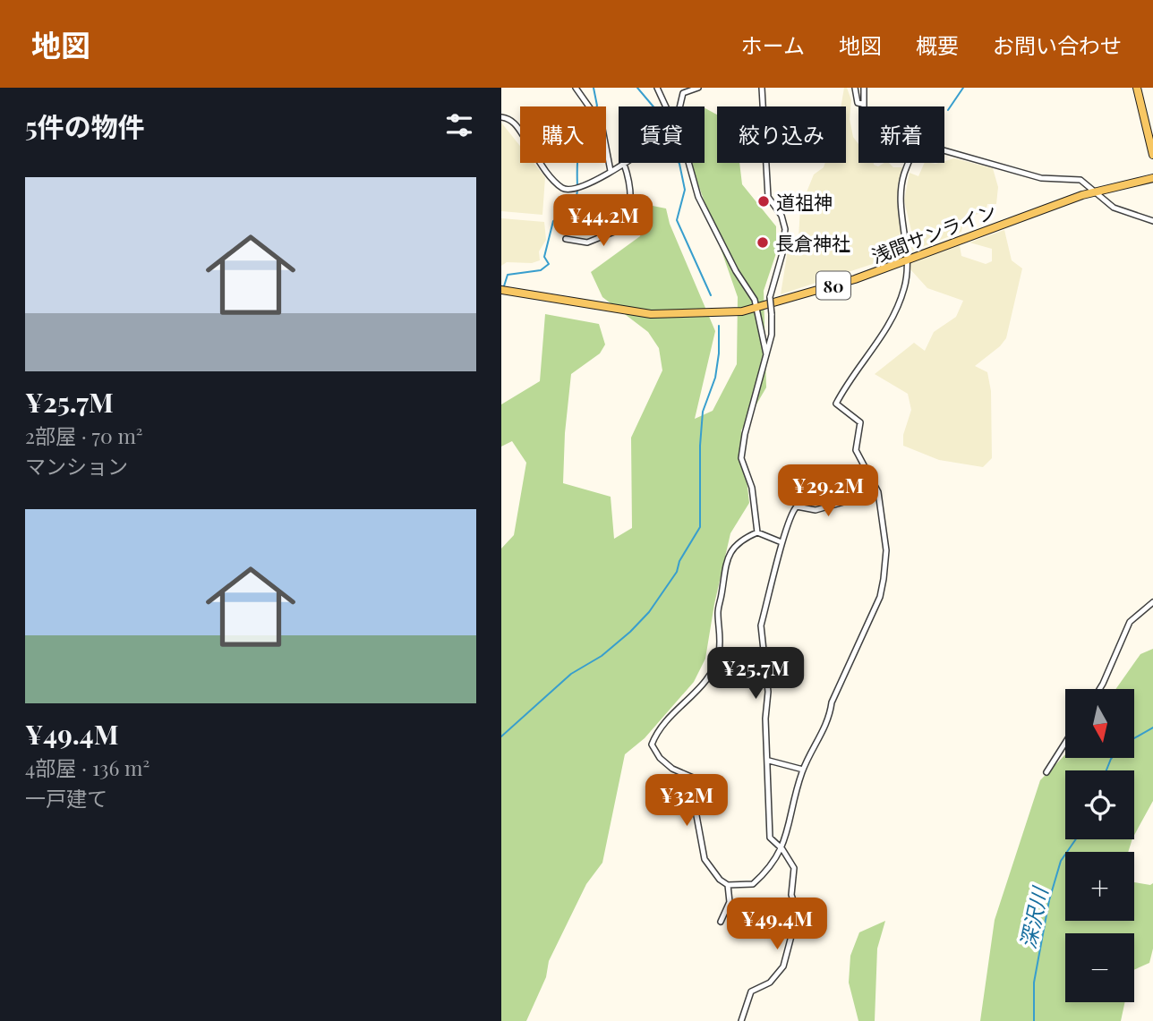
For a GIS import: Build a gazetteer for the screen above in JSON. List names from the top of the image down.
{
  "streets": {
    "main road": ["浅間サンライン", "80"]
  },
  "water": ["深沢川"],
  "places": ["道祖神", "長倉神社"],
  "north": "bottom",
  "page": {
    "header": "地図",
    "nav": [
      "ホーム",
      "地図",
      "概要",
      "お問い合わせ"
    ],
    "heading": "5件の物件",
    "chip": [
      "購入",
      "賃貸",
      "絞り込み",
      "新着"
    ],
    "list": [
      {
        "name": "¥25.7M",
        "note": "2部屋 · 70 m² · マンション"
      },
      {
        "name": "¥49.4M",
        "note": "4部屋 · 136 m² · 一戸建て"
      }
    ],
    "price": [
      "¥44.2M",
      "¥29.2M",
      "¥25.7M",
      "¥32M",
      "¥49.4M"
    ],
    "map_buttons": ["+", "−"]
  }
}
